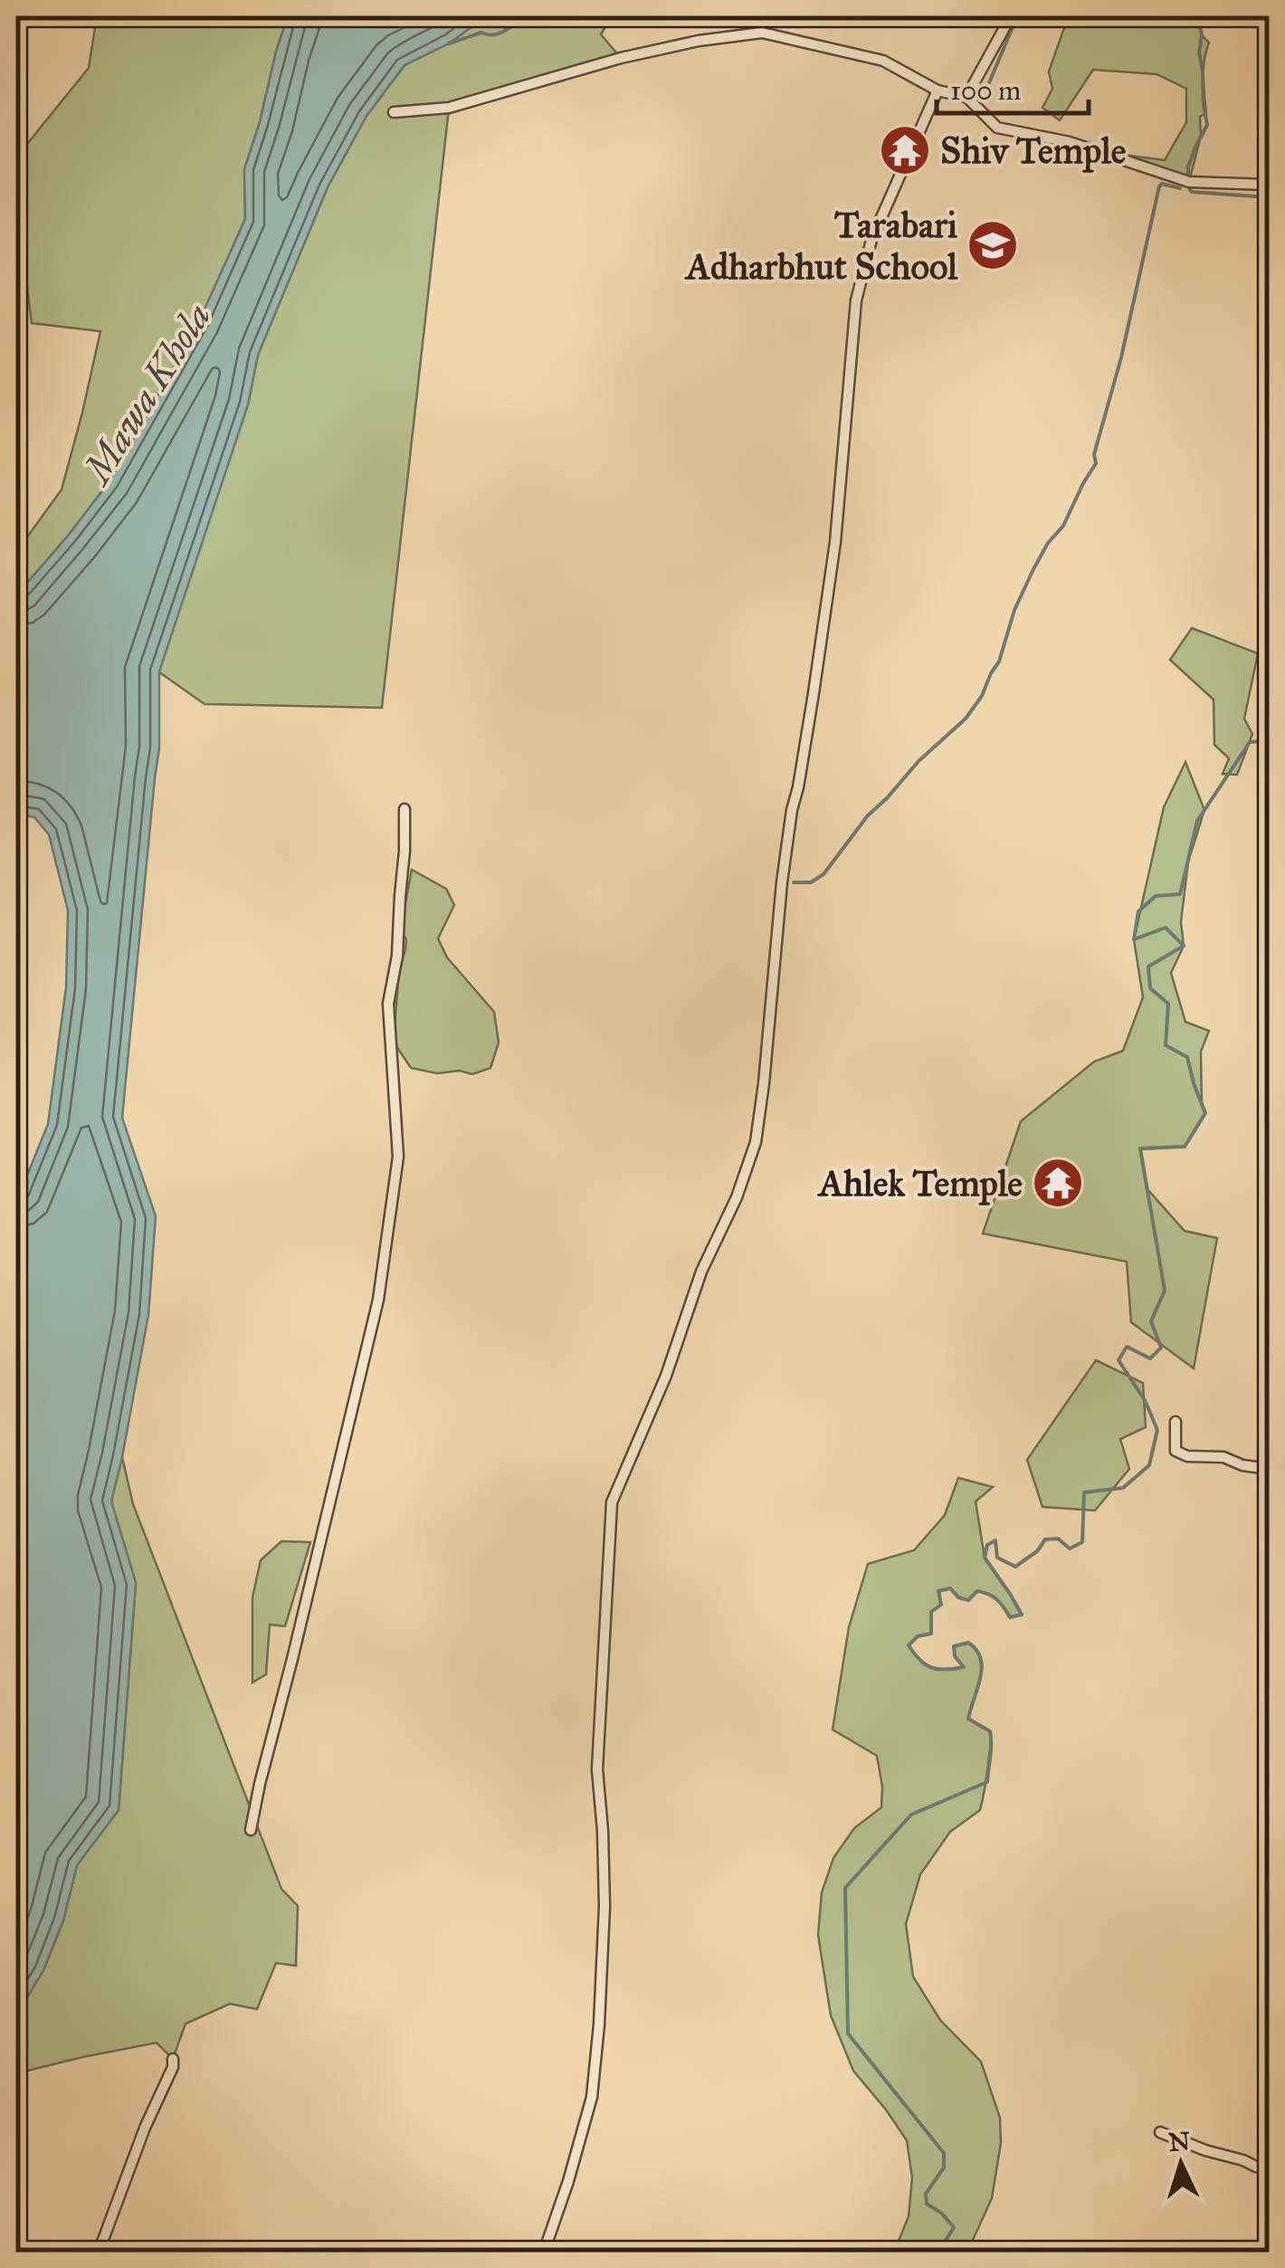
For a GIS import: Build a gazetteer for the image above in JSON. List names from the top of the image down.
{
  "water": ["Mawa Khola"],
  "places": {
    "temple": ["Shiv Temple", "Ahlek Temple"],
    "school or university": ["Tarabari Adharbhut School"]
  },
  "scale_bar": "100 m",
  "north": "top"
}
